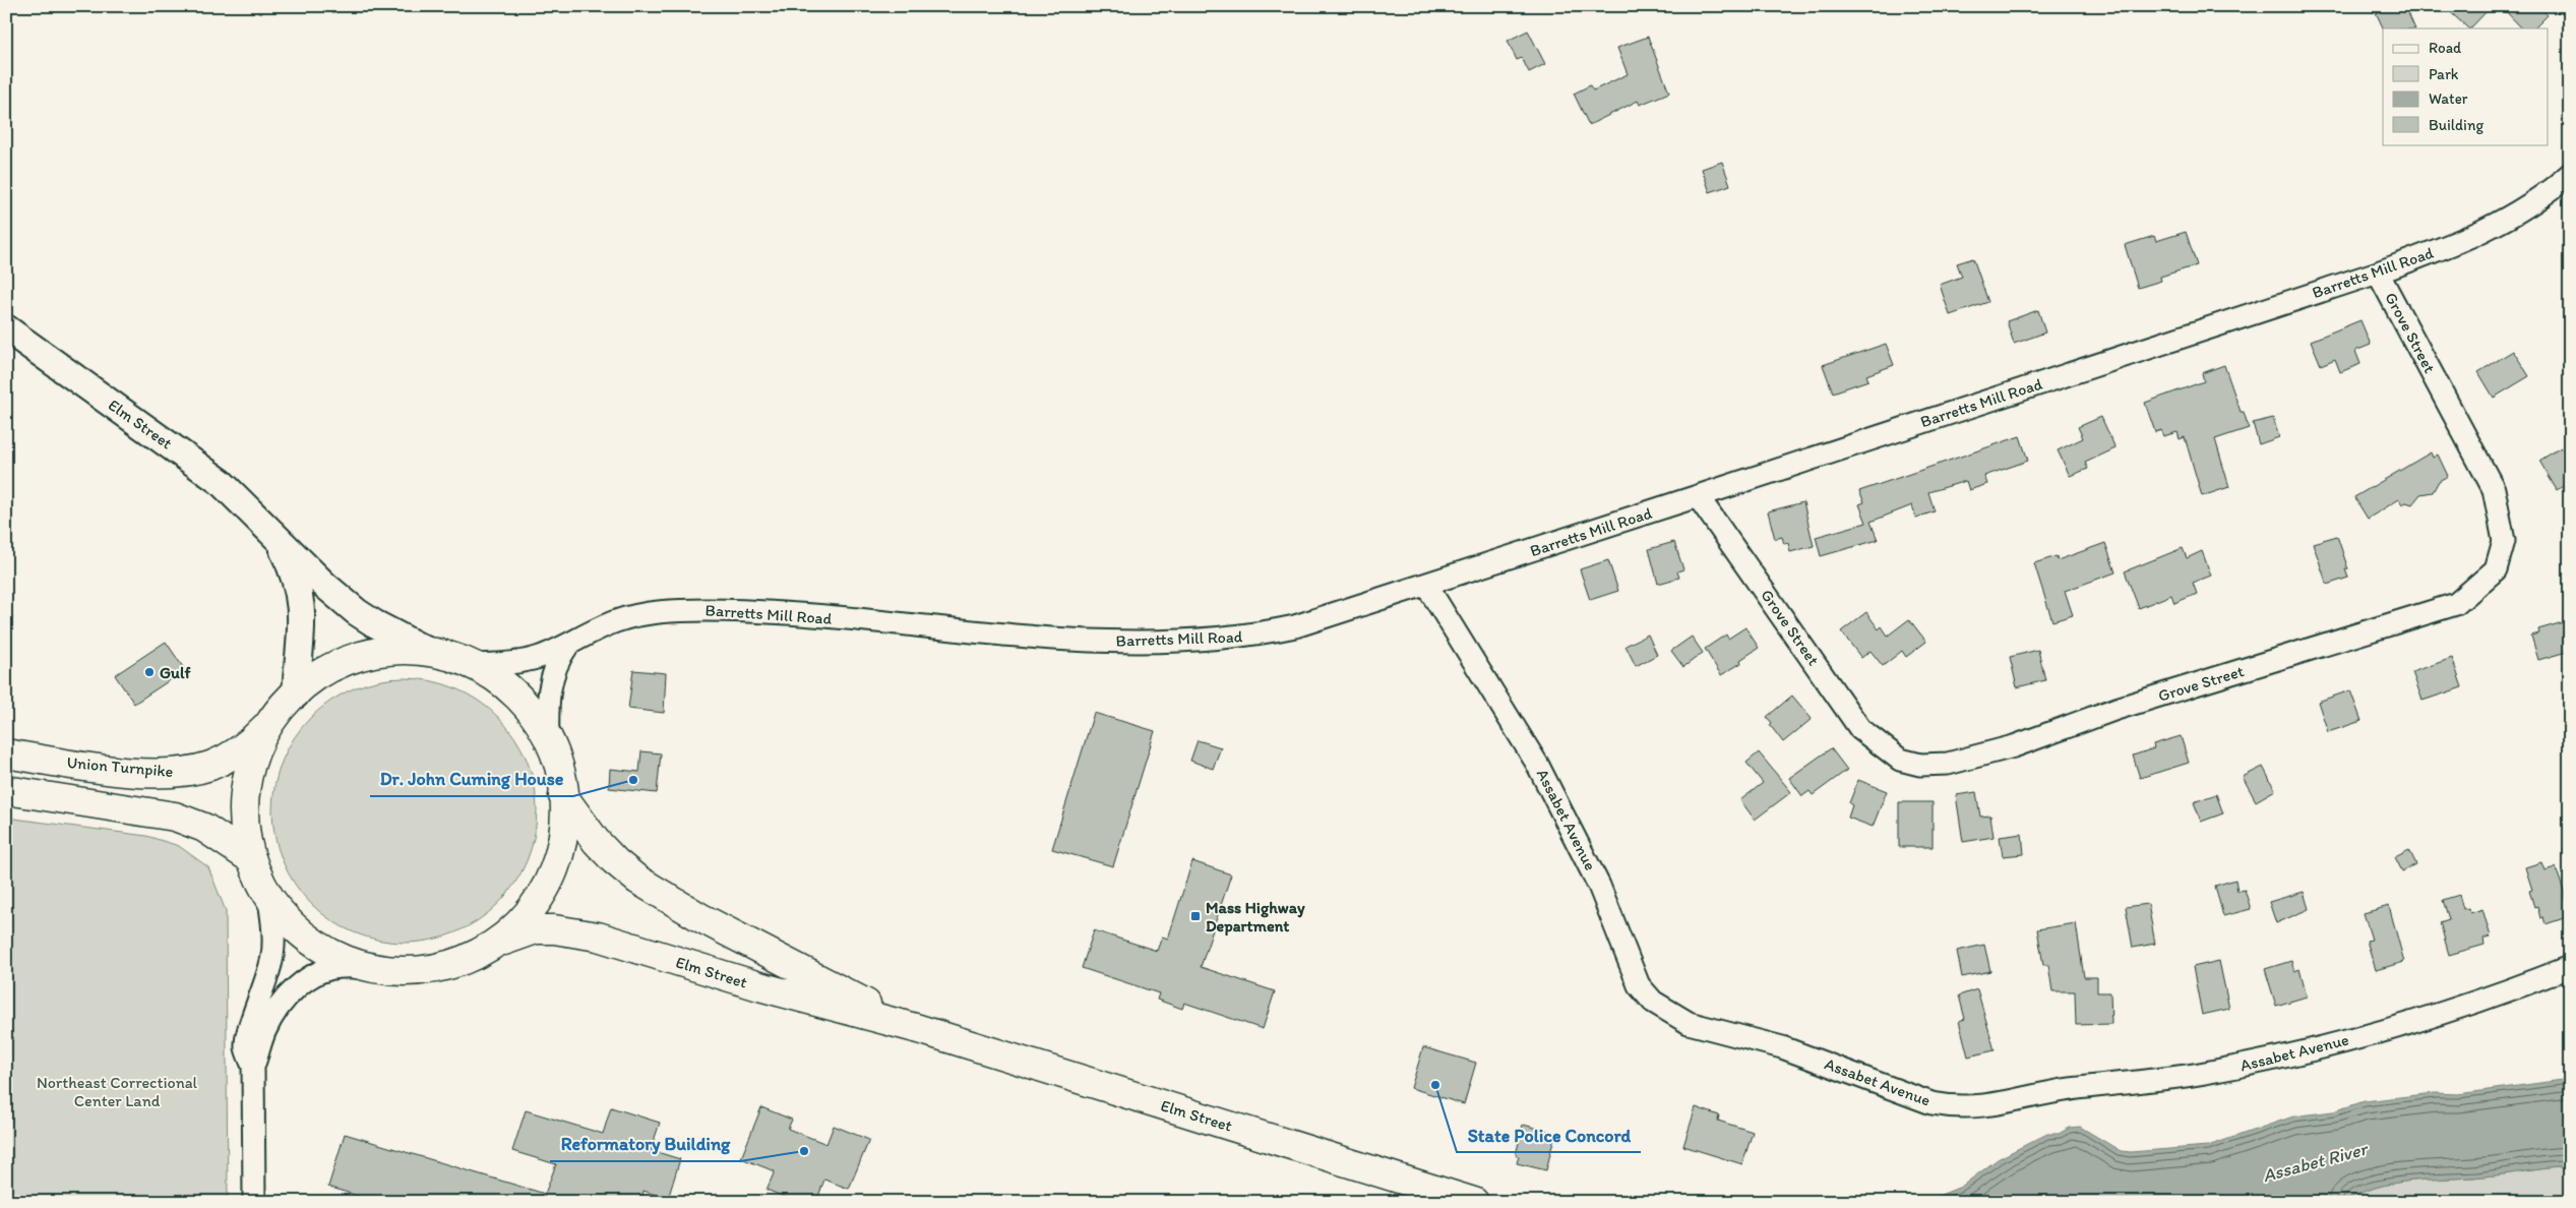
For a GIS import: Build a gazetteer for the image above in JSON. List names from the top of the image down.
{
  "streets": {
    "highway": ["Elm Street", "Union Turnpike"],
    "street": ["Barretts Mill Road", "Grove Street", "Assabet Avenue"]
  },
  "crossings": [
    ["Barretts Mill Road", "Grove Street"],
    ["Barretts Mill Road", "Assabet Avenue"]
  ],
  "water": ["Assabet River"],
  "parks": ["Northeast Correctional Center Land"],
  "places": {
    "other": [
      "Gulf",
      "Dr. John Cuming House",
      "State Police Concord",
      "Reformatory Building"
    ],
    "transit": ["Mass Highway Department"]
  },
  "legend": [
    "Road",
    "Park",
    "Water",
    "Building"
  ]
}
